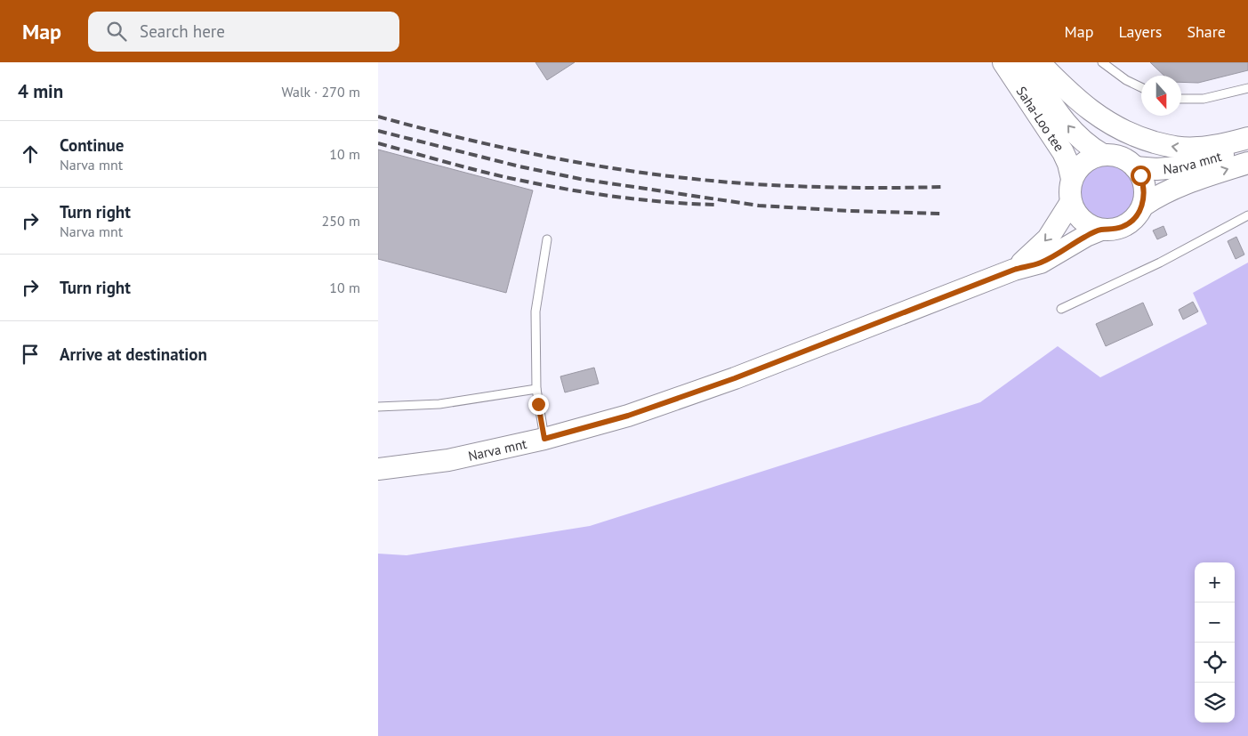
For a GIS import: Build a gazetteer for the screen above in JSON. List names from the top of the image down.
{
  "streets": {
    "main road": ["Saha-Loo tee", "Narva mnt"]
  },
  "crossings": [
    ["Saha-Loo tee", "Narva mnt"]
  ],
  "north": "bottom",
  "page": {
    "header": "Map",
    "search": "Search here",
    "nav": ["Map", "Layers", "Share"],
    "heading": ["4 min", "Walk · 270 m"],
    "list": [
      ["Continue", "Narva mnt", "10 m"],
      ["Turn right", "Narva mnt", "250 m"],
      ["Turn right", "10 m"],
      "Arrive at destination"
    ],
    "map_buttons": ["+", "−"]
  }
}
